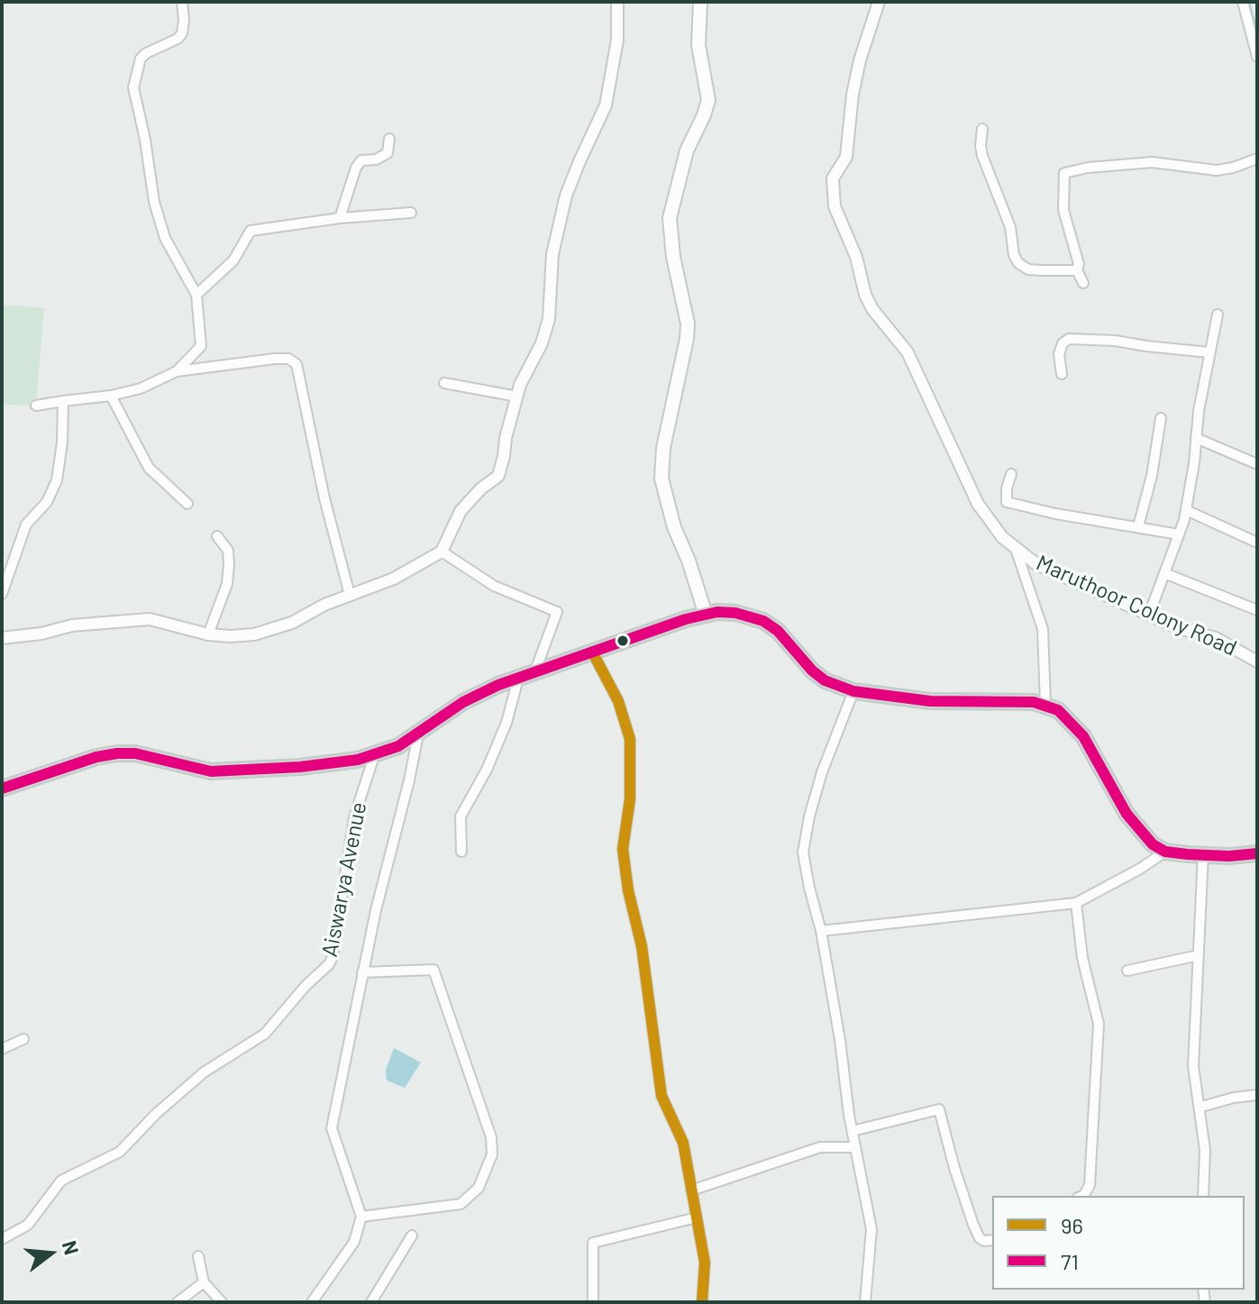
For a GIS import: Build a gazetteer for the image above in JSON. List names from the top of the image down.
{
  "streets": {
    "street": ["Maruthoor Colony Road", "Aiswarya Avenue"]
  },
  "lines": ["transit line 71", "transit line 96"],
  "legend": ["96", "71"],
  "north": "right"
}
